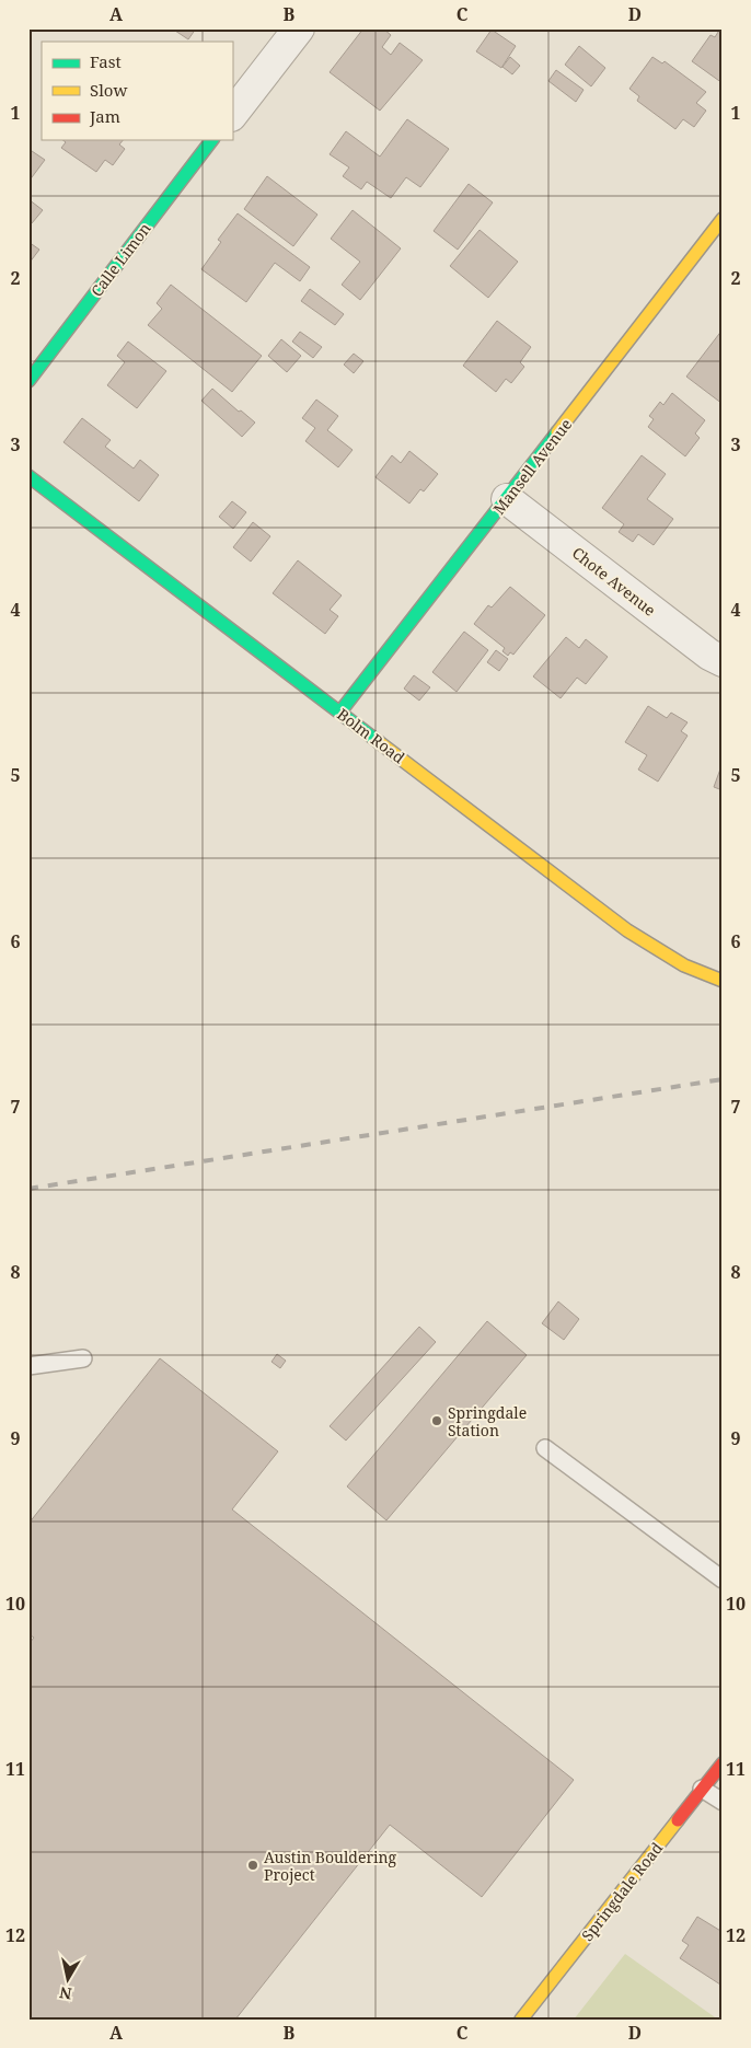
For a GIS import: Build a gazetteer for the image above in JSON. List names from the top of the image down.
{
  "streets": {
    "street": [
      "Calle Limon",
      "Mansell Avenue",
      "Chote Avenue",
      "Bolm Road",
      "Springdale Road"
    ]
  },
  "crossings": [
    ["Mansell Avenue", "Chote Avenue"],
    ["Mansell Avenue", "Bolm Road"]
  ],
  "places": ["Springdale Station", "Austin Bouldering Project"],
  "legend": ["Fast", "Slow", "Jam"],
  "north": "bottom",
  "grid": {
    "columns": [
      "A",
      "B",
      "C",
      "D"
    ],
    "rows": [
      "1",
      "2",
      "3",
      "4",
      "5",
      "6",
      "7",
      "8",
      "9",
      "10",
      "11",
      "12"
    ]
  }
}
